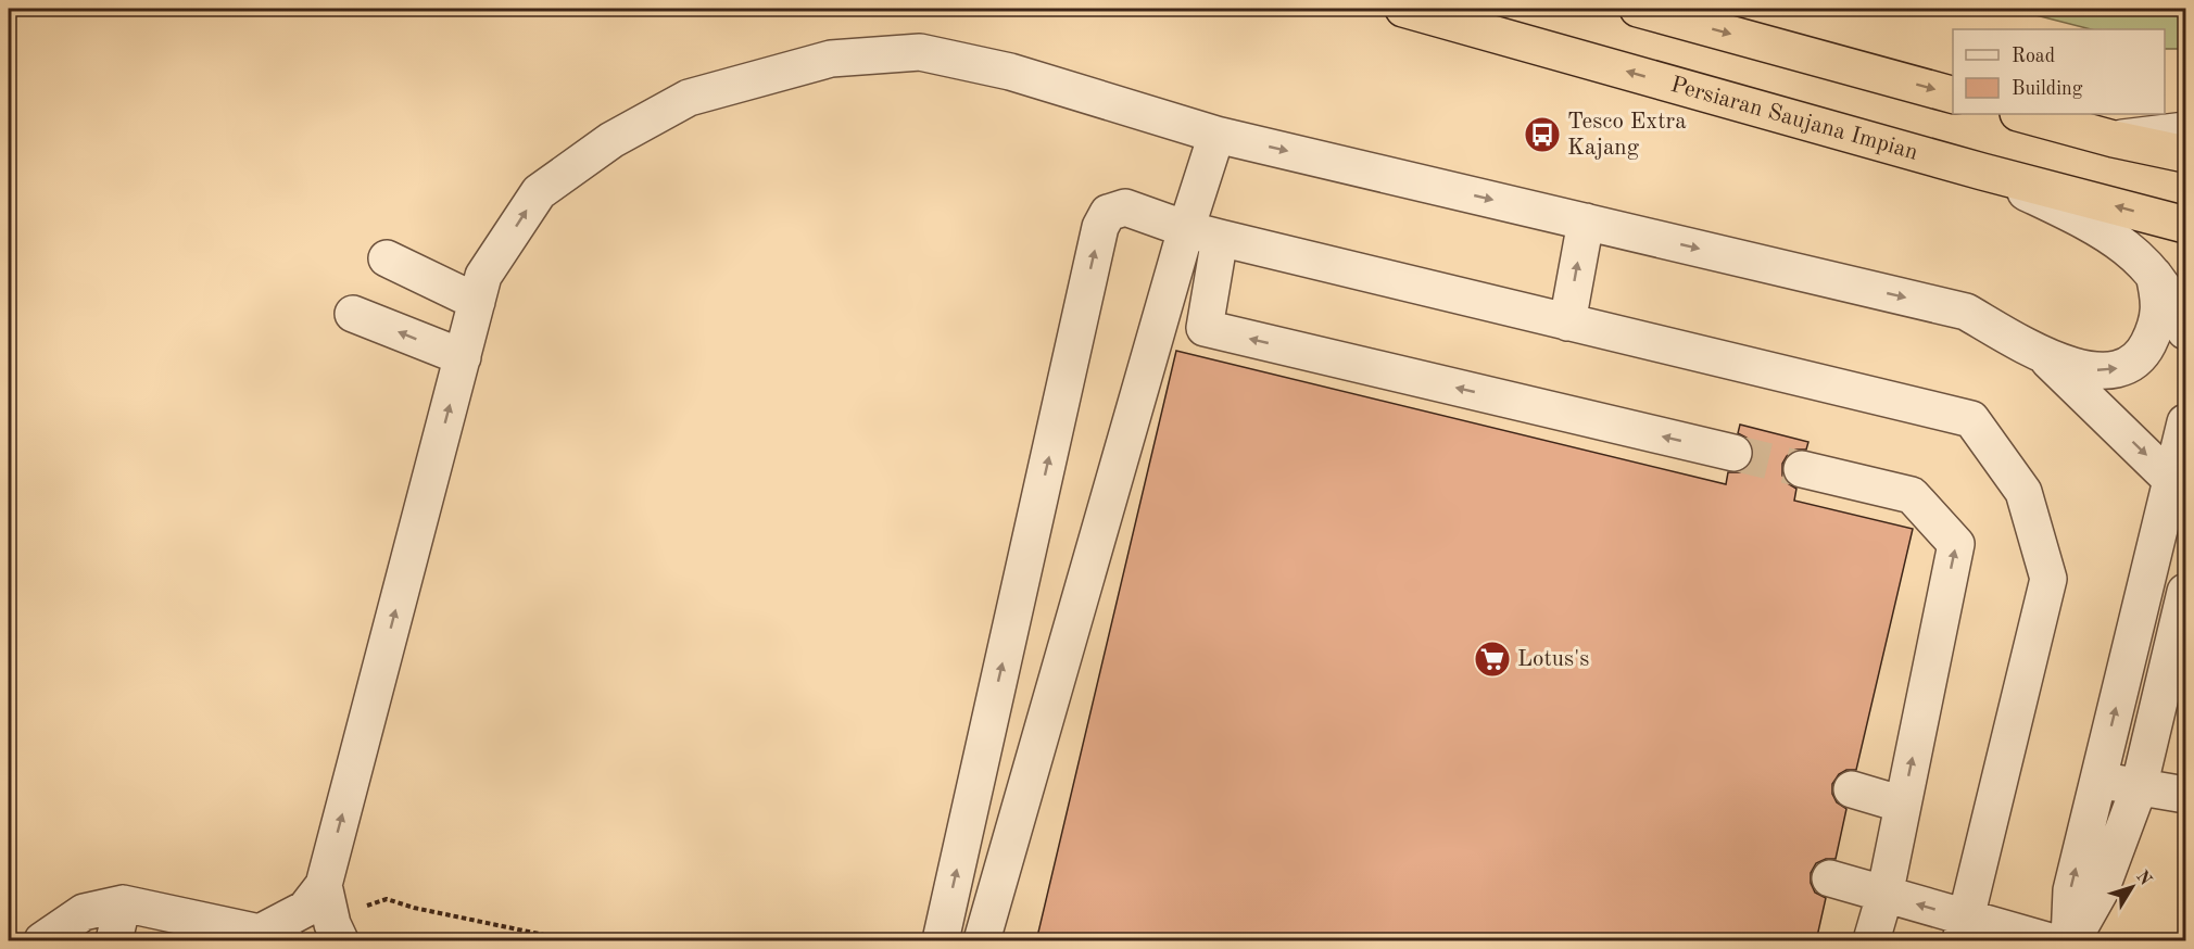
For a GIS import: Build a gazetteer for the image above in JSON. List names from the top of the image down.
{
  "streets": {
    "highway": ["Persiaran Saujana Impian"]
  },
  "places": {
    "bus stop": ["Tesco Extra Kajang"],
    "supermarket": ["Lotus's"]
  },
  "legend": ["Road", "Building"],
  "north": "top right"
}
